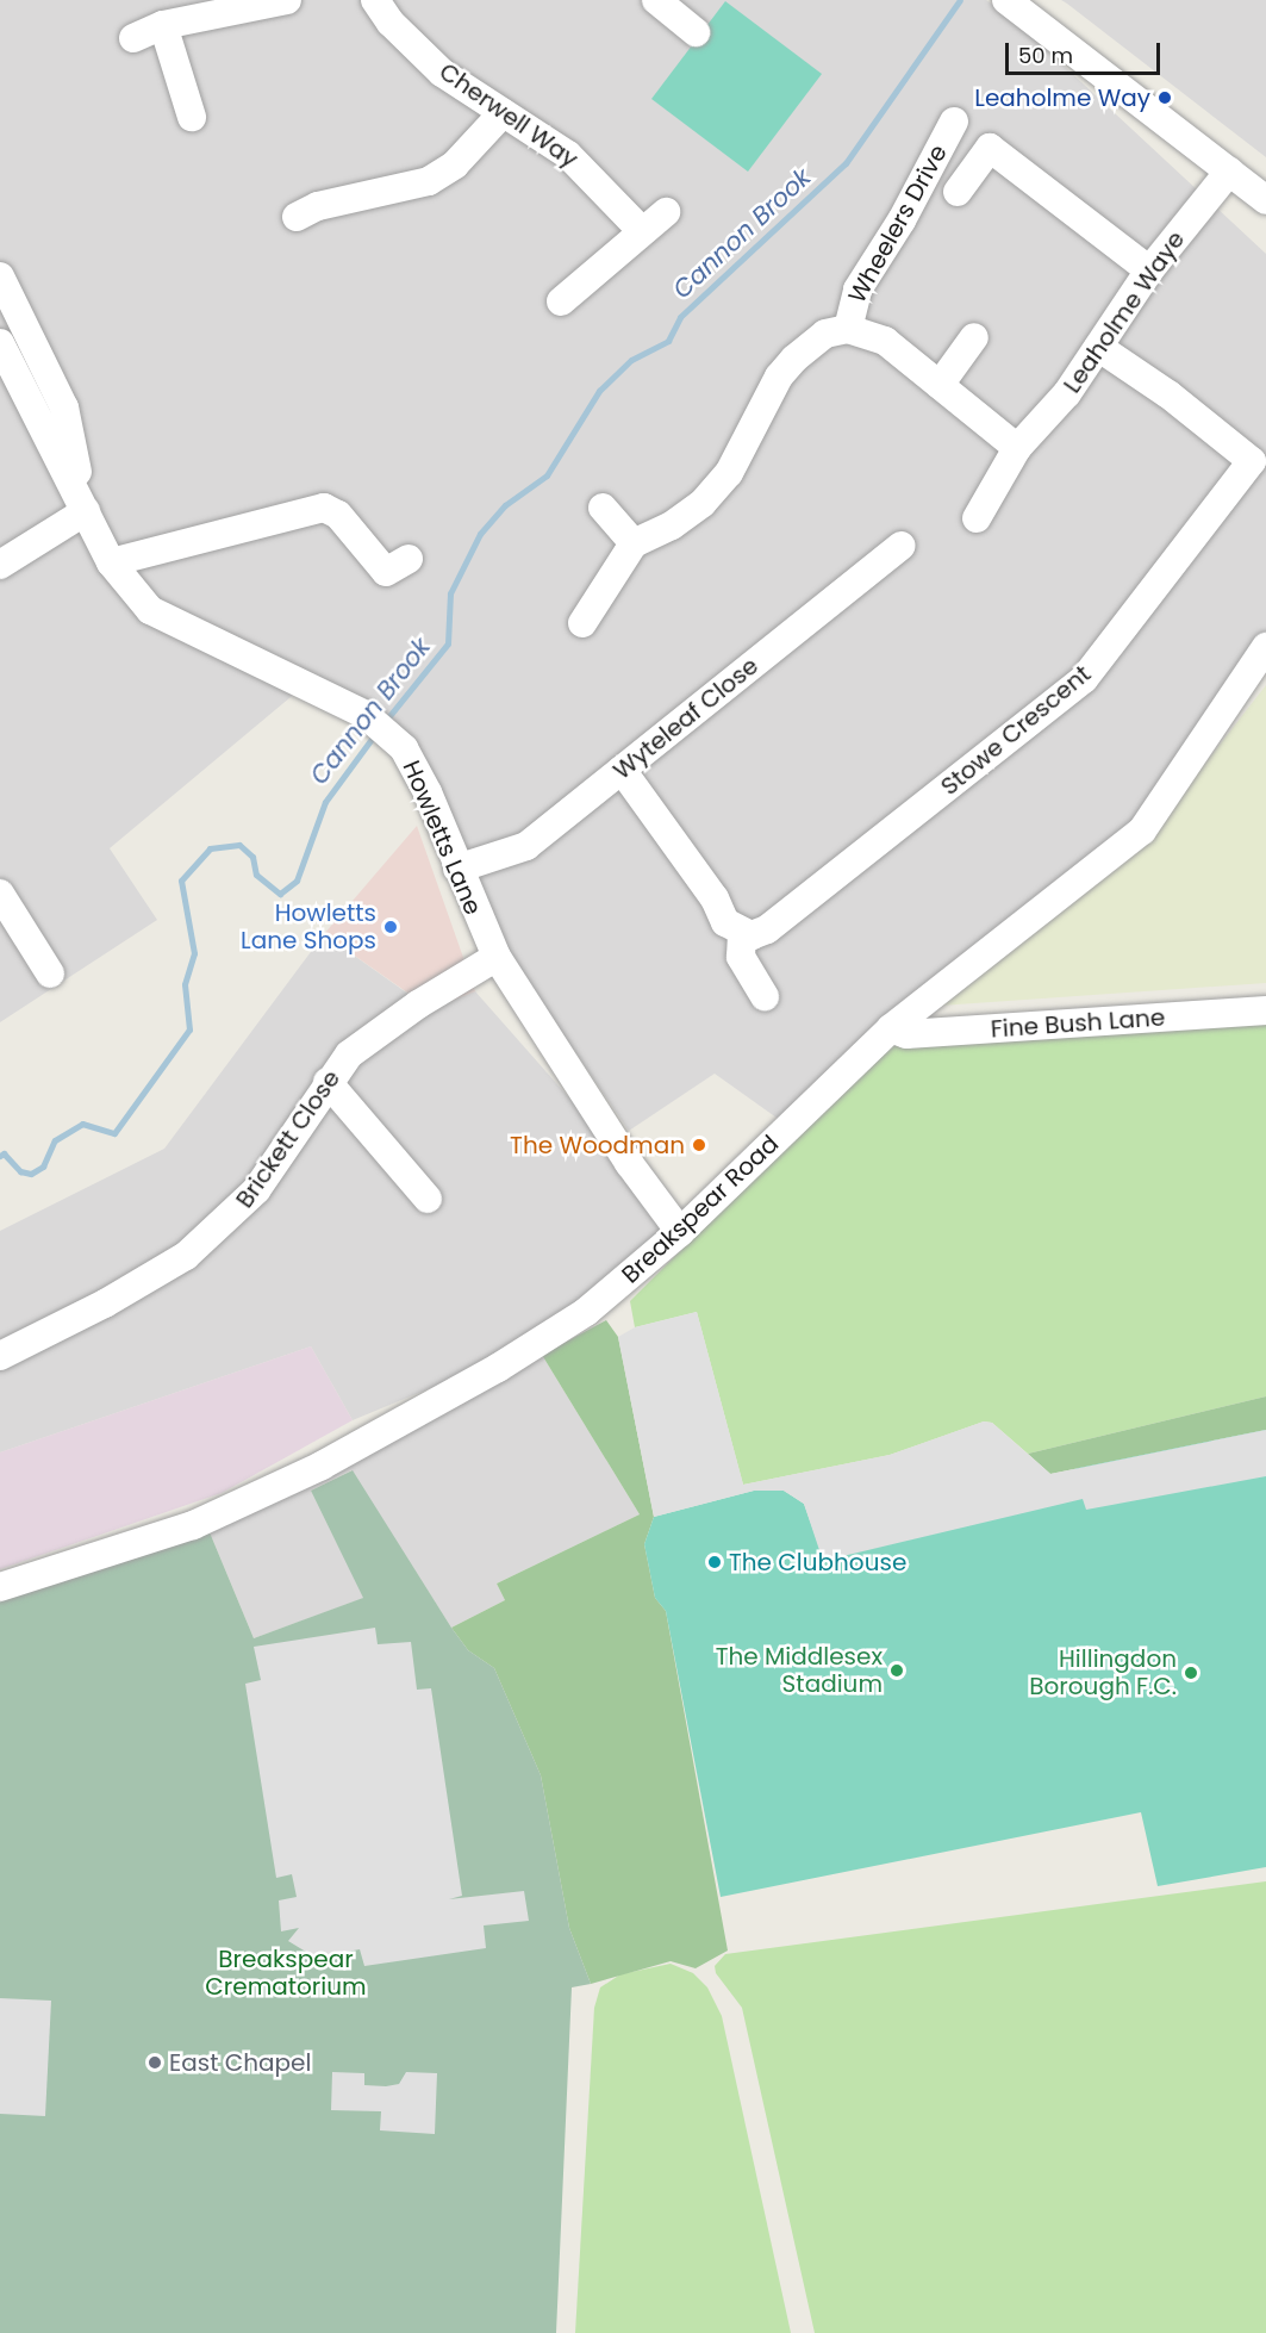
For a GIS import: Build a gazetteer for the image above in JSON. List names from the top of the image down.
{
  "streets": {
    "street": [
      "Cherwell Way",
      "Wheelers Drive",
      "Leaholme Waye",
      "Wyteleaf Close",
      "Stowe Crescent",
      "Howletts Lane",
      "Fine Bush Lane",
      "Brickett Close",
      "Breakspear Road"
    ]
  },
  "crossings": [
    ["Leaholme Waye", "Stowe Crescent"],
    ["Wyteleaf Close", "Howletts Lane"],
    ["Howletts Lane", "Brickett Close"],
    ["Howletts Lane", "Breakspear Road"],
    ["Fine Bush Lane", "Breakspear Road"]
  ],
  "water": ["Cannon Brook"],
  "parks": ["Breakspear Crematorium"],
  "places": [
    "Leaholme Way",
    "Howletts Lane Shops",
    "The Woodman",
    "The Clubhouse",
    "The Middlesex Stadium",
    "Hillingdon Borough F.C.",
    "East Chapel"
  ],
  "scale_bar": "50 m"
}
